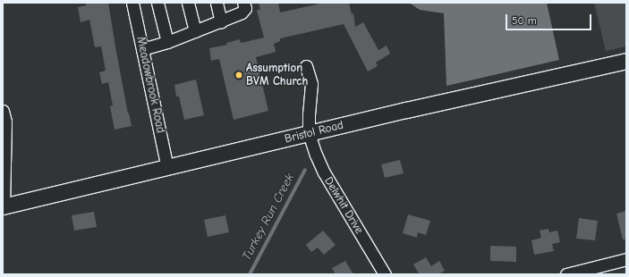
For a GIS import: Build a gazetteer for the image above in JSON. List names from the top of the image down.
{
  "streets": {
    "main road": ["Bristol Road"],
    "street": ["Meadowbrook Road", "Delwhit Drive"]
  },
  "crossings": [
    ["Meadowbrook Road", "Bristol Road"],
    ["Bristol Road", "Delwhit Drive"]
  ],
  "water": ["Turkey Run Creek"],
  "places": ["Assumption BVM Church"],
  "scale_bar": "50 m"
}
